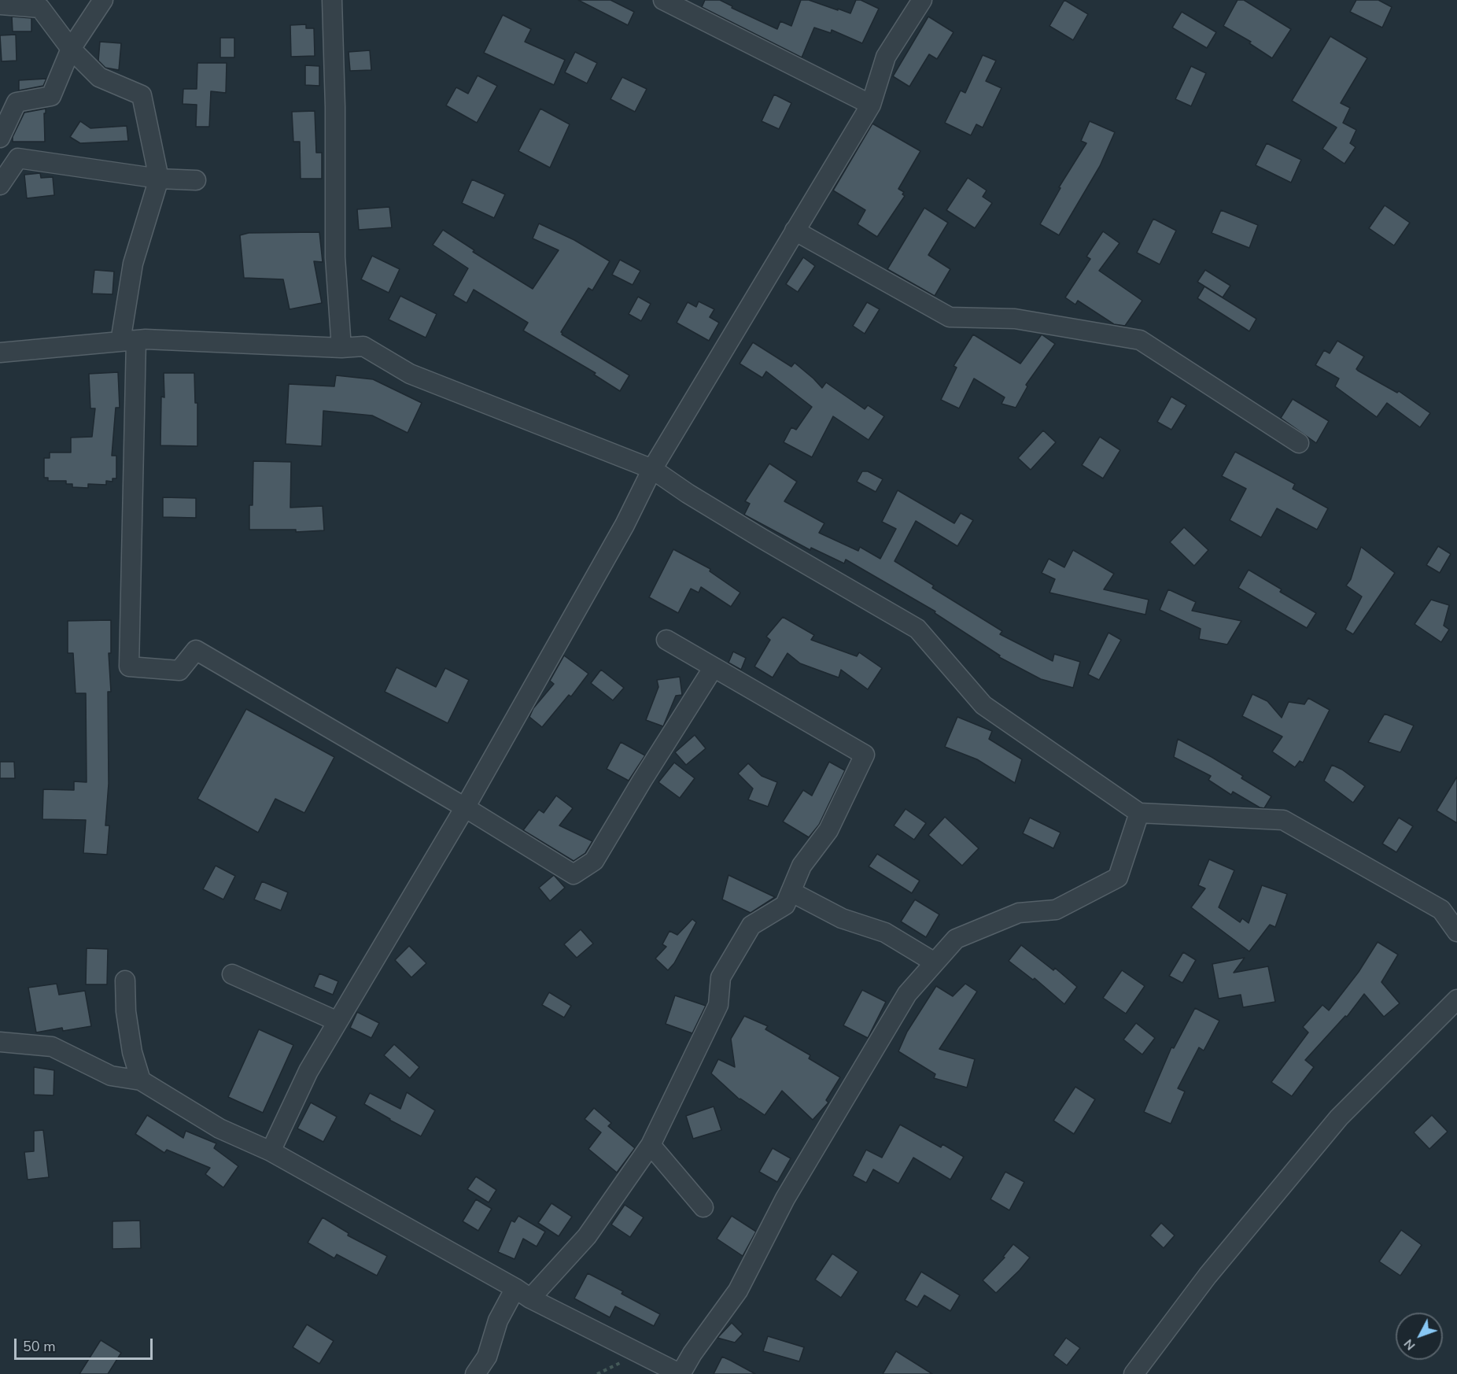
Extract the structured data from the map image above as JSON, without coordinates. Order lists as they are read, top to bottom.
{
  "scale_bar": "50 m",
  "north": "bottom left"
}
